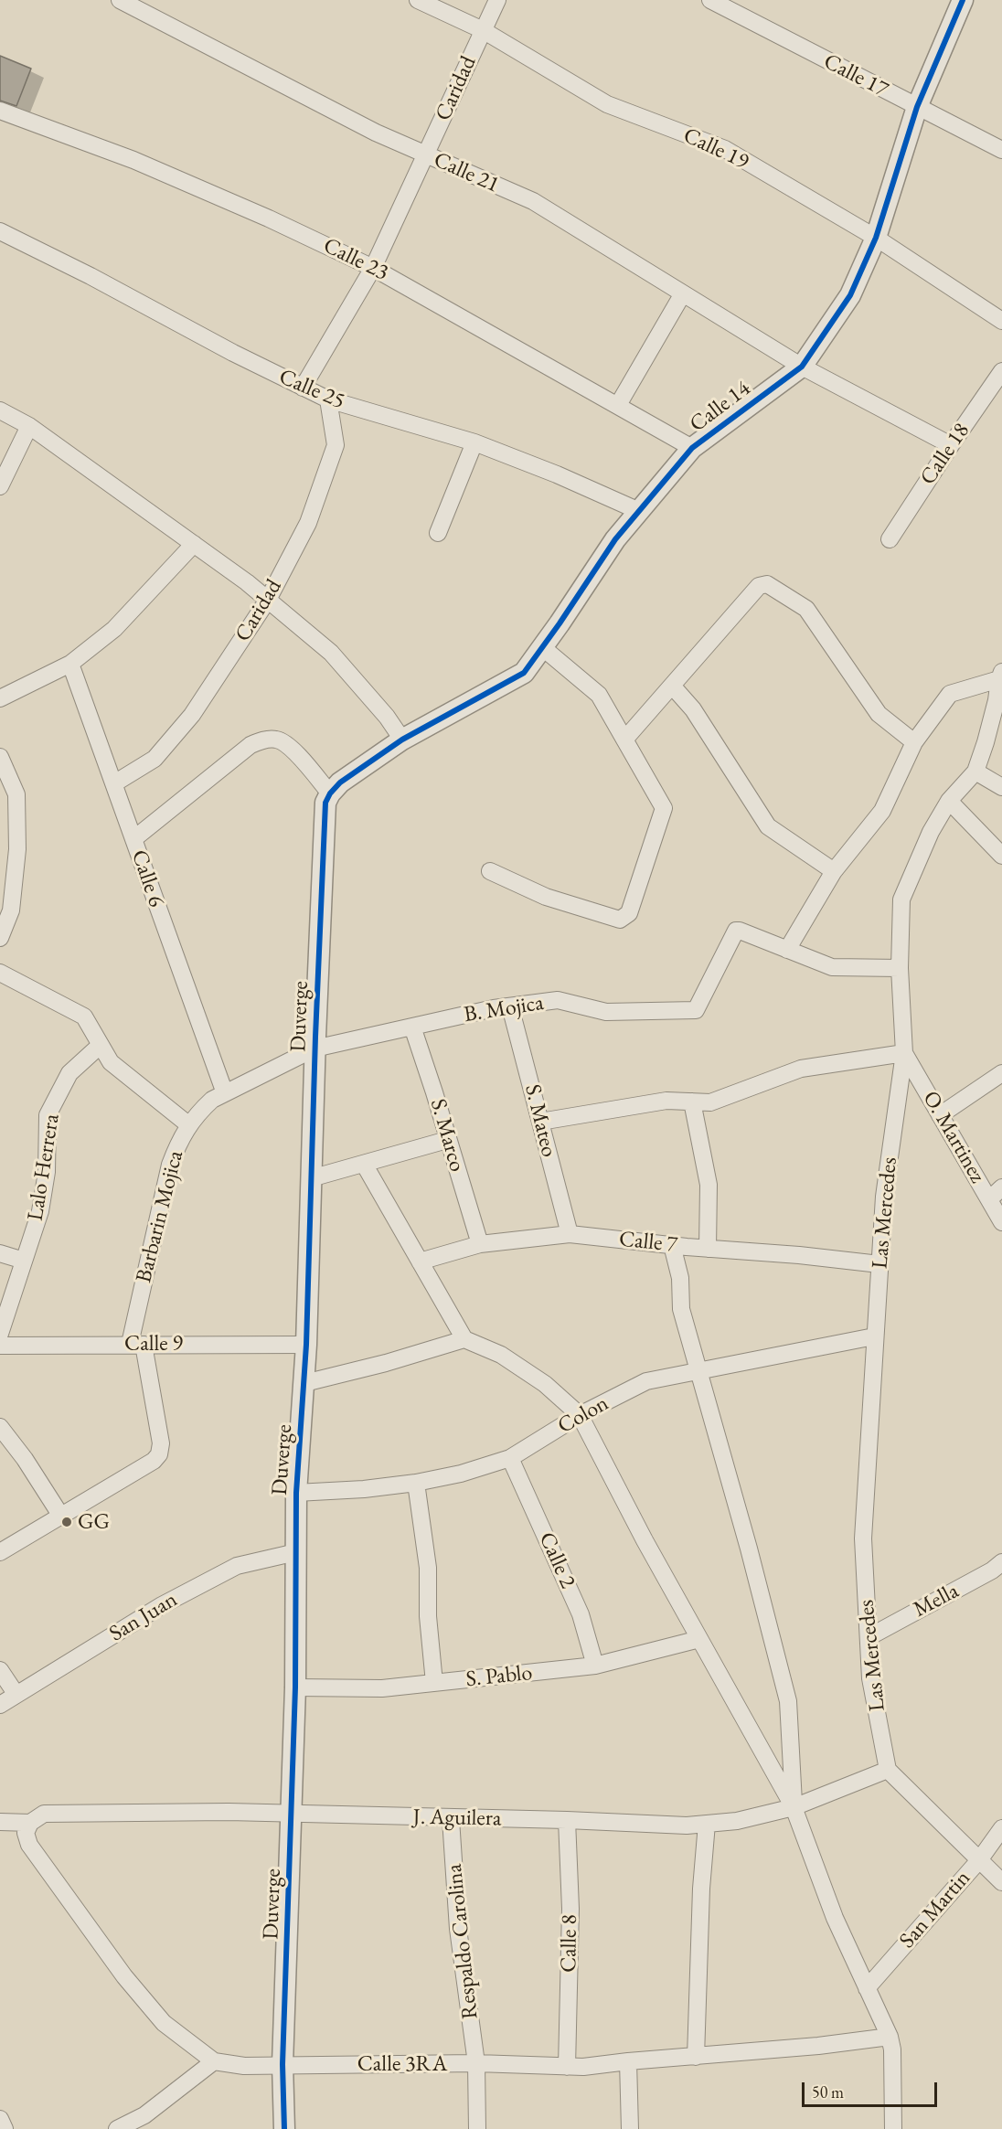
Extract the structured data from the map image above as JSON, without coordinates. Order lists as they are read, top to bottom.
{
  "streets": {
    "street": [
      "Calle 17",
      "Caridad",
      "Calle 19",
      "Calle 21",
      "Calle 23",
      "Calle 25",
      "Calle 14",
      "Calle 18",
      "Calle 6",
      "B. Mojica",
      "Duverge",
      "S. Mateo",
      "S. Marco",
      "O. Martinez",
      "Lalo Herrera",
      "Las Mercedes",
      "Barbarin Mojica",
      "Calle 7",
      "Calle 9",
      "Colon",
      "Calle 2",
      "Mella",
      "San Juan",
      "S. Pablo",
      "J. Aguilera",
      "San Martin",
      "Respaldo Carolina",
      "Calle 8",
      "Calle 3RA"
    ]
  },
  "crossings": [
    ["Calle 17", "Calle 14"],
    ["Caridad", "Calle 19"],
    ["Caridad", "Calle 21"],
    ["Caridad", "Calle 23"],
    ["Caridad", "Calle 25"],
    ["Caridad", "Calle 6"],
    ["Calle 19", "Calle 14"],
    ["Calle 21", "Calle 14"],
    ["Calle 21", "Calle 18"],
    ["Calle 23", "Calle 14"],
    ["Calle 25", "Calle 14"],
    ["Calle 14", "Duverge"],
    ["Calle 6", "Barbarin Mojica"],
    ["B. Mojica", "Duverge"],
    ["B. Mojica", "S. Mateo"],
    ["B. Mojica", "S. Marco"],
    ["B. Mojica", "Barbarin Mojica"],
    ["Duverge", "Barbarin Mojica"],
    ["Duverge", "Calle 9"],
    ["Duverge", "Colon"],
    ["Duverge", "San Juan"],
    ["Duverge", "S. Pablo"],
    ["Duverge", "J. Aguilera"],
    ["Duverge", "Calle 3RA"],
    ["S. Mateo", "Calle 7"],
    ["S. Marco", "Calle 7"],
    ["O. Martinez", "Las Mercedes"],
    ["Las Mercedes", "Calle 7"],
    ["Las Mercedes", "Colon"],
    ["Las Mercedes", "Mella"],
    ["Las Mercedes", "J. Aguilera"],
    ["Barbarin Mojica", "Calle 9"],
    ["Colon", "Calle 2"],
    ["Calle 2", "S. Pablo"],
    ["J. Aguilera", "Respaldo Carolina"],
    ["J. Aguilera", "Calle 8"],
    ["J. Aguilera", "Calle 3RA"],
    ["Respaldo Carolina", "Calle 3RA"],
    ["Calle 8", "Calle 3RA"]
  ],
  "places": ["GG"],
  "scale_bar": "50 m"
}
